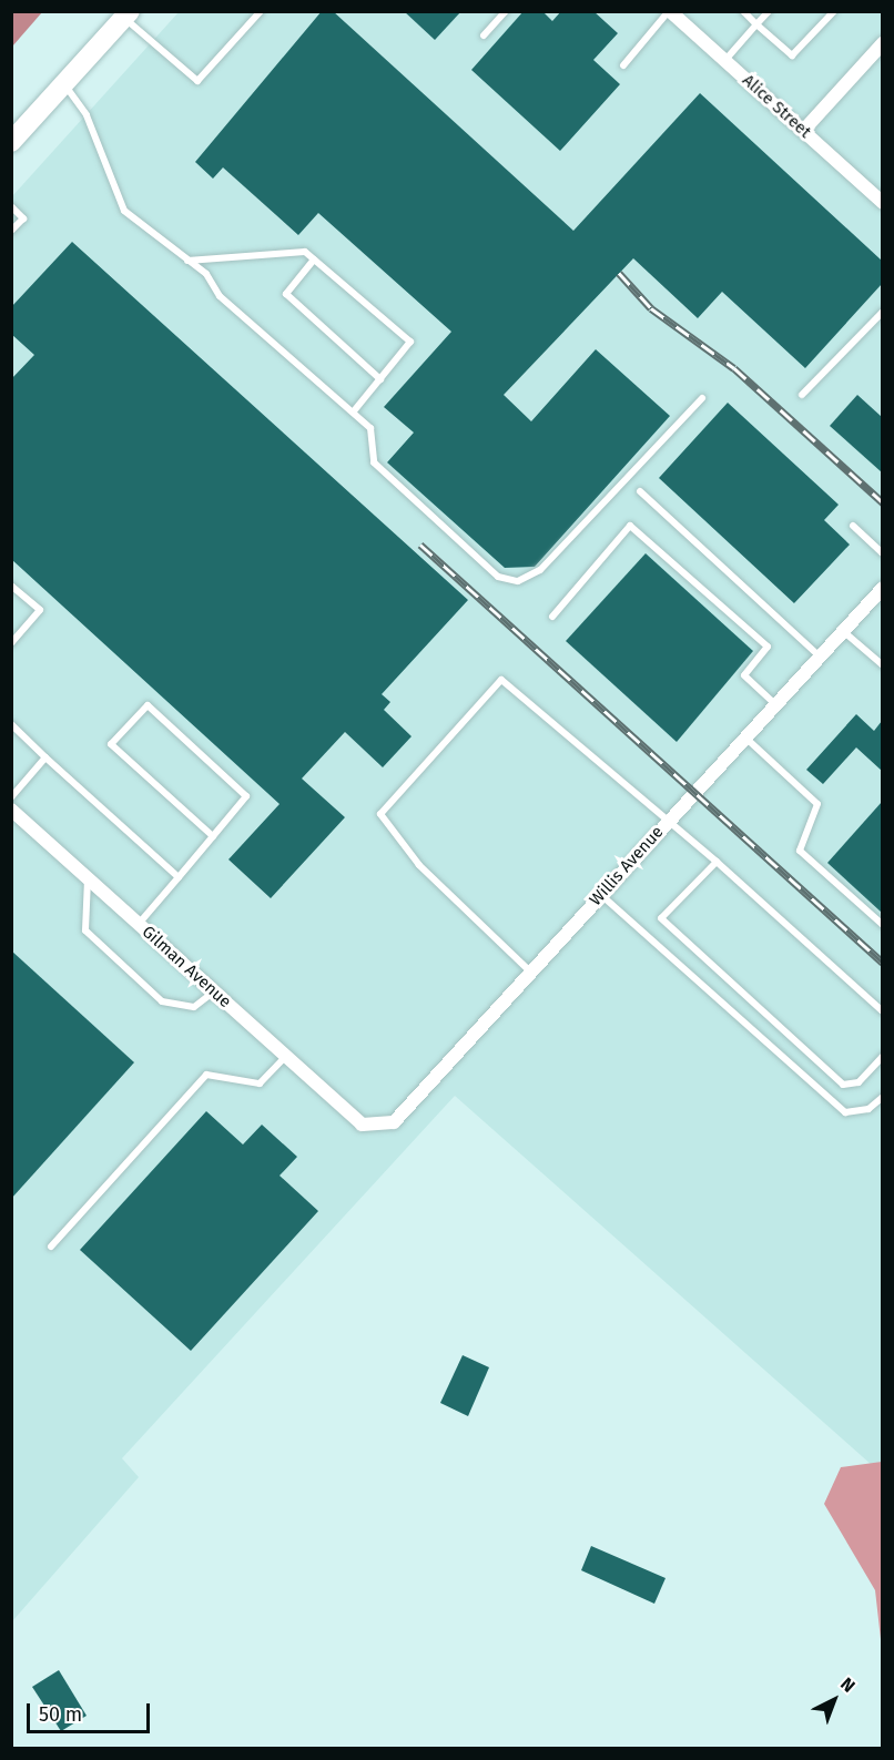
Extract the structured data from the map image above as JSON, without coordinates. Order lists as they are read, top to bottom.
{
  "streets": {
    "street": ["Alice Street", "Willis Avenue", "Gilman Avenue"]
  },
  "crossings": [
    ["Willis Avenue", "Gilman Avenue"]
  ],
  "scale_bar": "50 m",
  "north": "top right"
}
